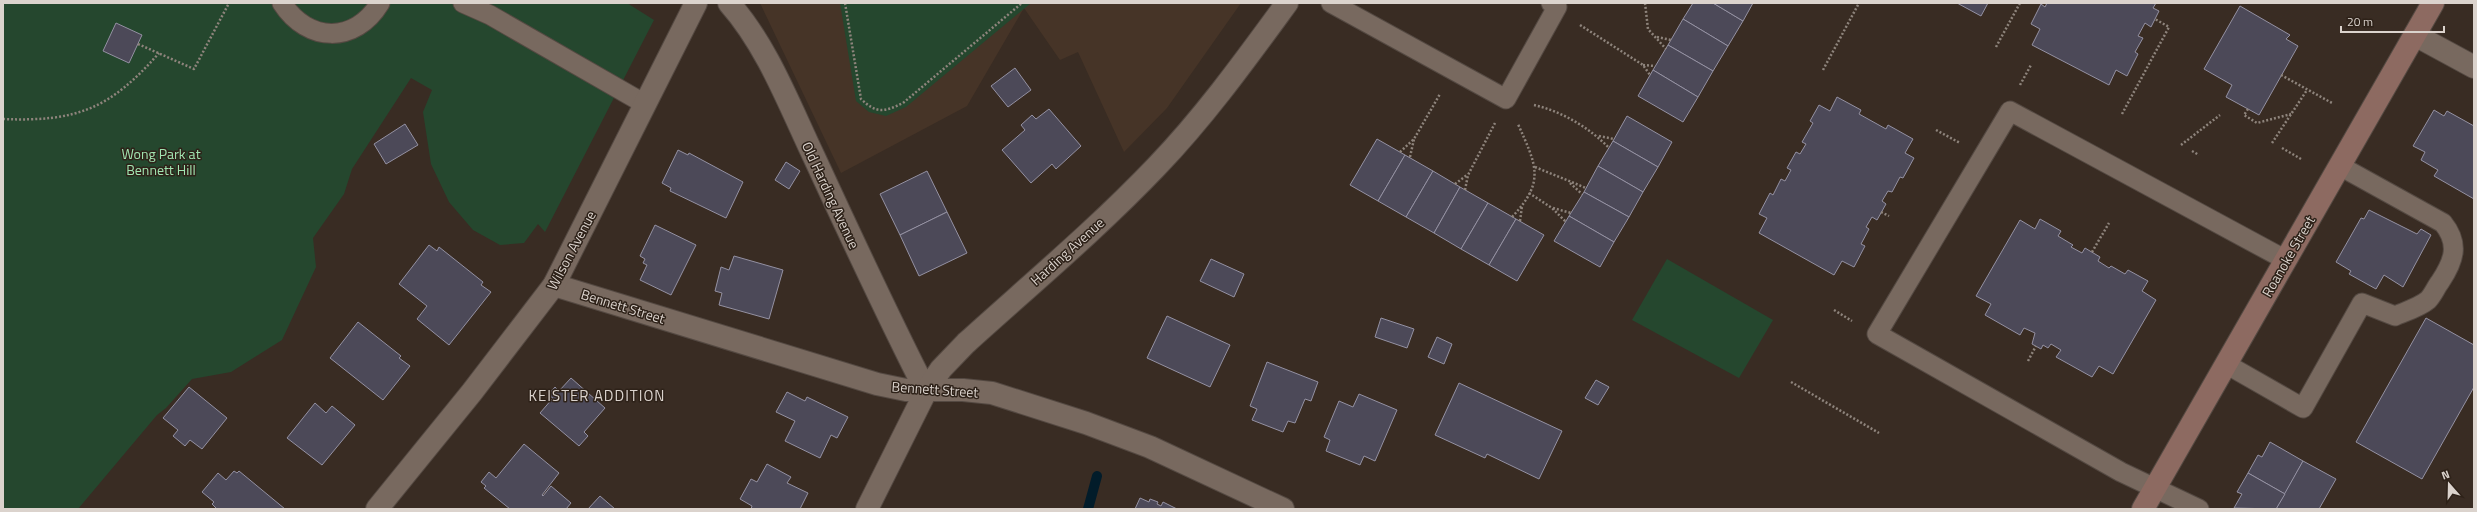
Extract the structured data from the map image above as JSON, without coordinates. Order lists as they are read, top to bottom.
{
  "streets": {
    "main road": ["Roanoke Street"],
    "street": [
      "Old Harding Avenue",
      "Wilson Avenue",
      "Harding Avenue",
      "Bennett Street"
    ]
  },
  "crossings": [
    ["Old Harding Avenue", "Harding Avenue"],
    ["Old Harding Avenue", "Bennett Street"],
    ["Wilson Avenue", "Bennett Street"],
    ["Harding Avenue", "Bennett Street"]
  ],
  "districts": ["KEISTER ADDITION"],
  "parks": ["Wong Park at Bennett Hill"],
  "scale_bar": "20 m",
  "north": "top"
}
